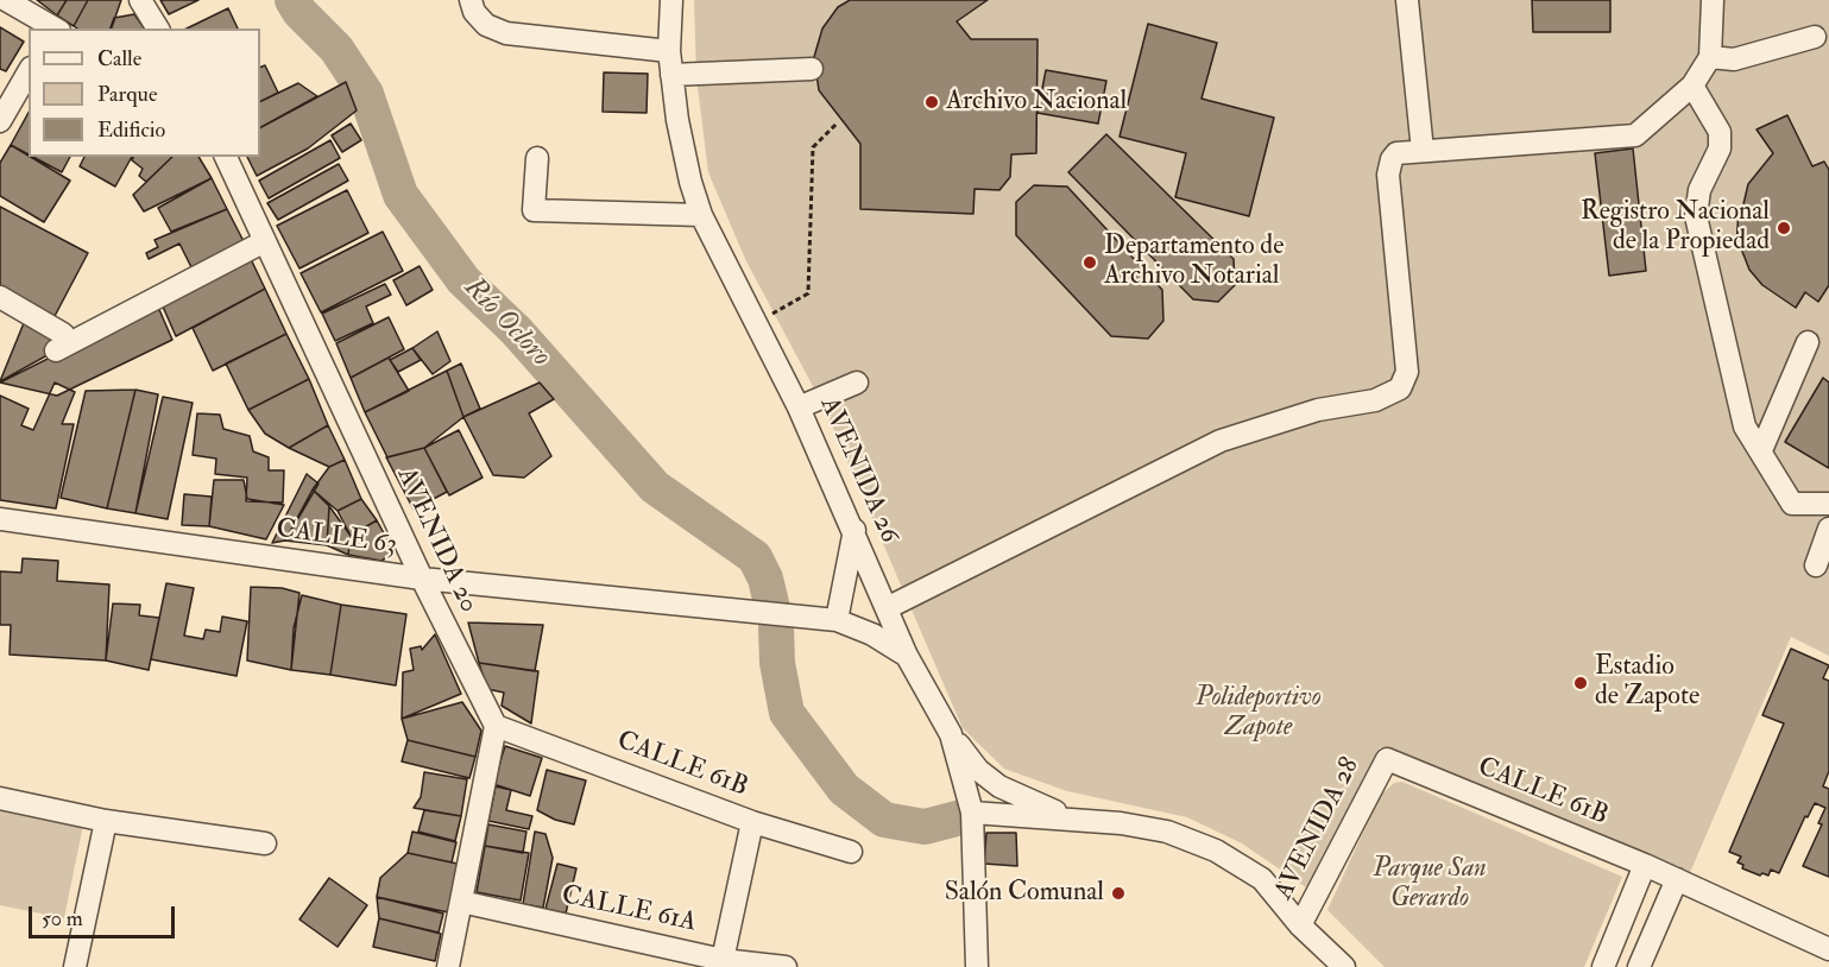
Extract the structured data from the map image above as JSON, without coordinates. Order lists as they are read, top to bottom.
{
  "streets": {
    "street": [
      "AVENIDA 26",
      "CALLE 63",
      "AVENIDA 20",
      "CALLE 61B",
      "AVENIDA 28",
      "CALLE 61A"
    ]
  },
  "crossings": [
    ["AVENIDA 26", "CALLE 63"],
    ["CALLE 63", "AVENIDA 20"],
    ["AVENIDA 20", "CALLE 61B"],
    ["CALLE 61B", "AVENIDA 28"]
  ],
  "water": ["Río Ocloro"],
  "parks": ["Polideportivo Zapote", "Parque San Gerardo"],
  "places": [
    "Archivo Nacional",
    "Registro Nacional de la Propiedad",
    "Departamento de Archivo Notarial",
    "Estadio de Zapote",
    "Salón Comunal"
  ],
  "legend": ["Calle", "Parque", "Edificio"],
  "scale_bar": "50 m"
}
